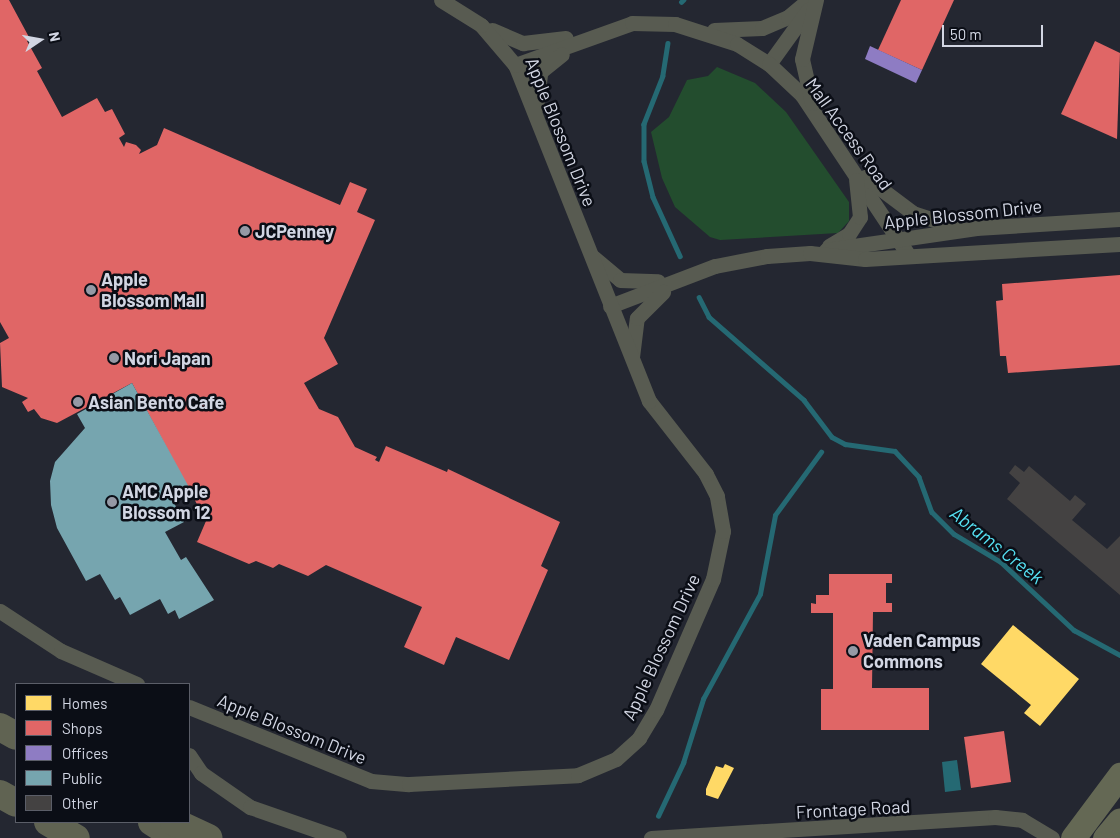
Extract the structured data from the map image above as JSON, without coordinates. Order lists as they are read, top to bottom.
{
  "streets": {
    "street": ["Apple Blossom Drive", "Mall Access Road", "Frontage Road"]
  },
  "crossings": [
    ["Apple Blossom Drive", "Mall Access Road"]
  ],
  "water": ["Abrams Creek"],
  "places": [
    "JCPenney",
    "Apple Blossom Mall",
    "Nori Japan",
    "Asian Bento Cafe",
    "AMC Apple Blossom 12",
    "Vaden Campus Commons"
  ],
  "legend": [
    "Homes",
    "Shops",
    "Offices",
    "Public",
    "Other"
  ],
  "scale_bar": "50 m",
  "north": "right"
}
